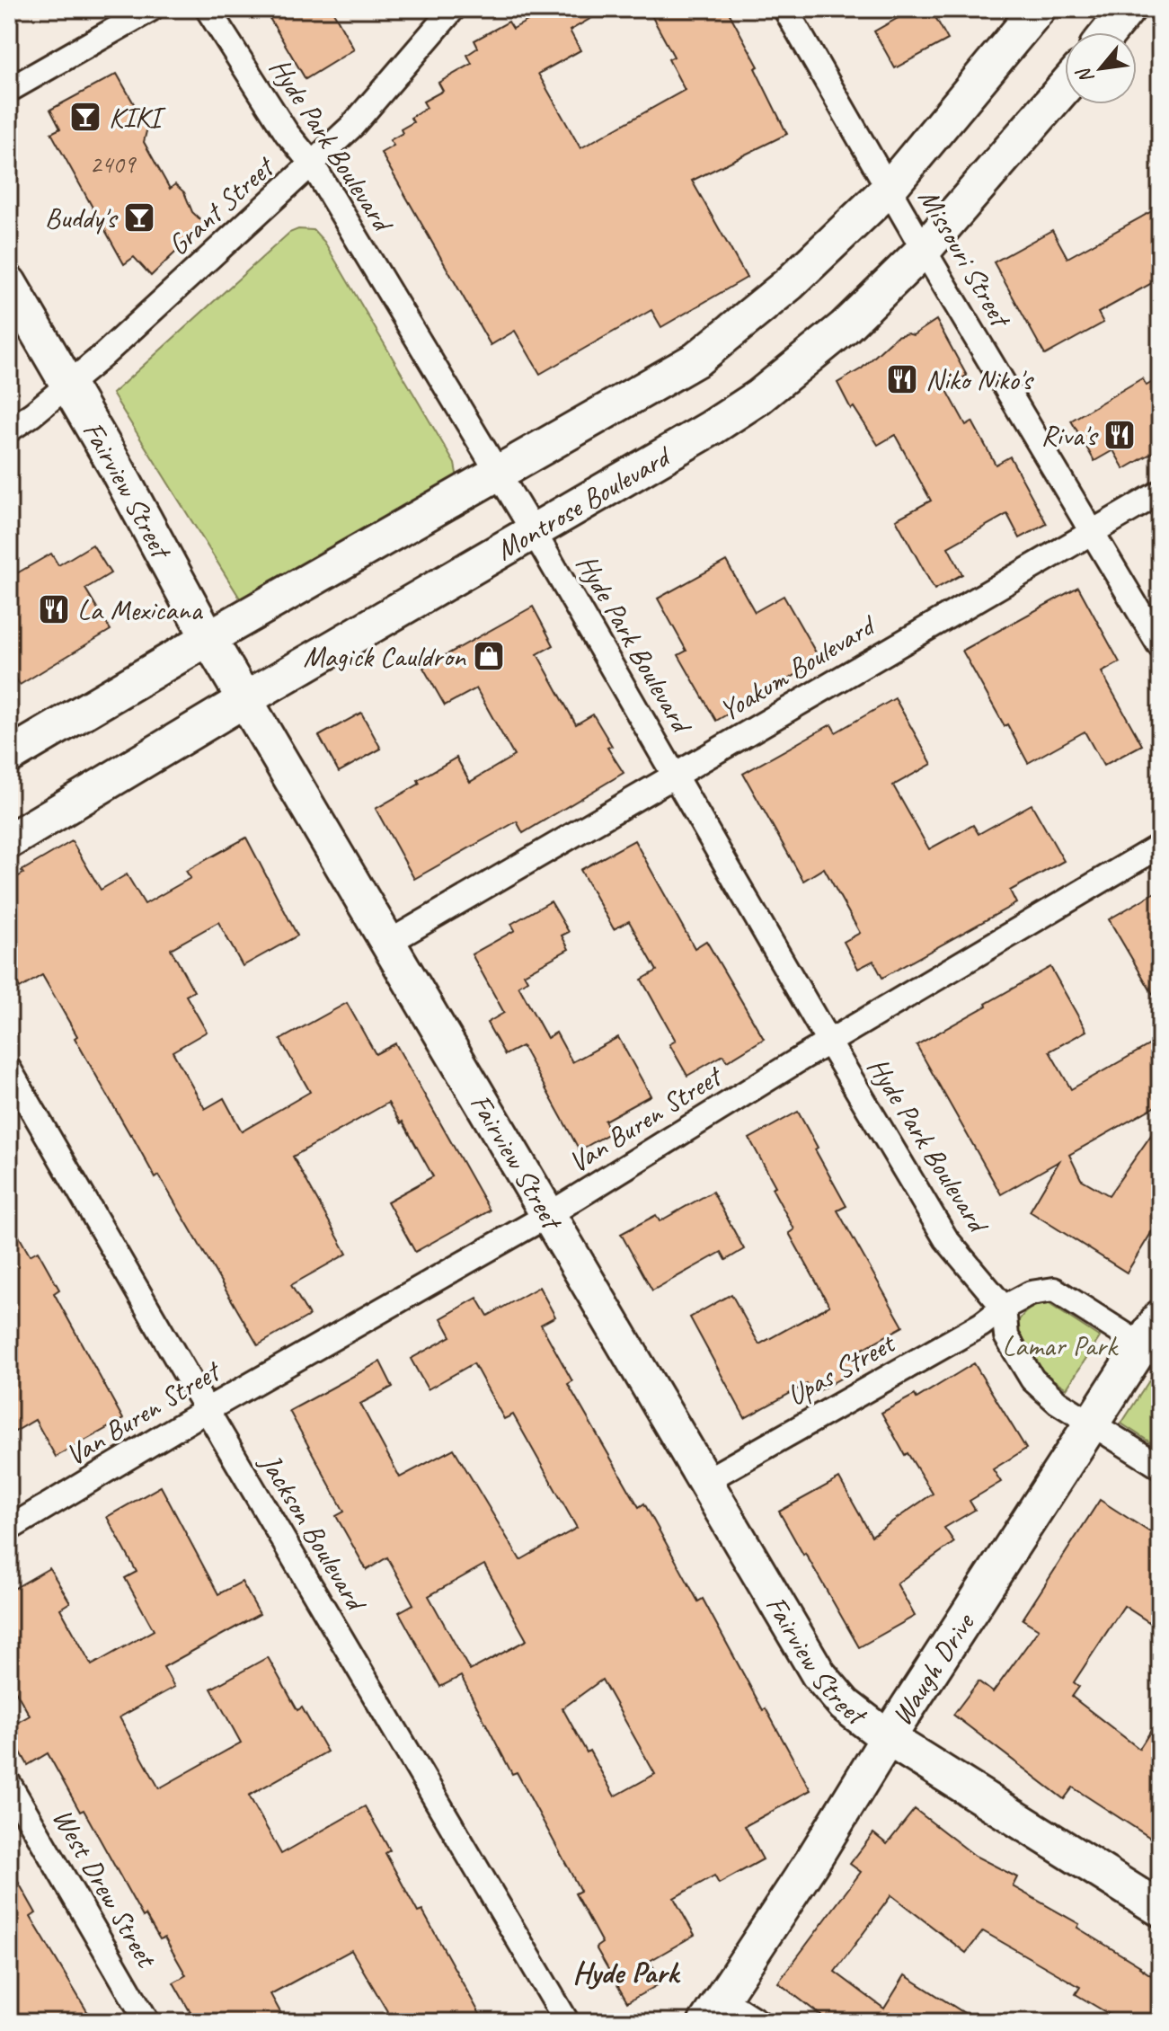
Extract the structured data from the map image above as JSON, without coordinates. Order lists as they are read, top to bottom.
{
  "streets": {
    "main road": ["Fairview Street", "Montrose Boulevard", "Waugh Drive"],
    "street": [
      "Hyde Park Boulevard",
      "Grant Street",
      "Missouri Street",
      "Yoakum Boulevard",
      "Van Buren Street",
      "Upas Street",
      "Jackson Boulevard",
      "West Drew Street"
    ]
  },
  "crossings": [
    ["Hyde Park Boulevard", "Grant Street"],
    ["Hyde Park Boulevard", "Montrose Boulevard"],
    ["Hyde Park Boulevard", "Yoakum Boulevard"],
    ["Hyde Park Boulevard", "Van Buren Street"],
    ["Hyde Park Boulevard", "Upas Street"],
    ["Hyde Park Boulevard", "Waugh Drive"],
    ["Grant Street", "Fairview Street"],
    ["Missouri Street", "Montrose Boulevard"],
    ["Missouri Street", "Yoakum Boulevard"],
    ["Fairview Street", "Montrose Boulevard"],
    ["Fairview Street", "Yoakum Boulevard"],
    ["Fairview Street", "Van Buren Street"],
    ["Fairview Street", "Upas Street"],
    ["Fairview Street", "Waugh Drive"],
    ["Van Buren Street", "Jackson Boulevard"]
  ],
  "districts": ["Hyde Park"],
  "parks": ["Lamar Park"],
  "places": {
    "bar": ["KIKI", "Buddy's"],
    "restaurant": ["Niko Niko's", "Riva's", "La Mexicana"],
    "shop": ["Magick Cauldron"]
  },
  "house_numbers": ["2409"],
  "north": "bottom left"
}
